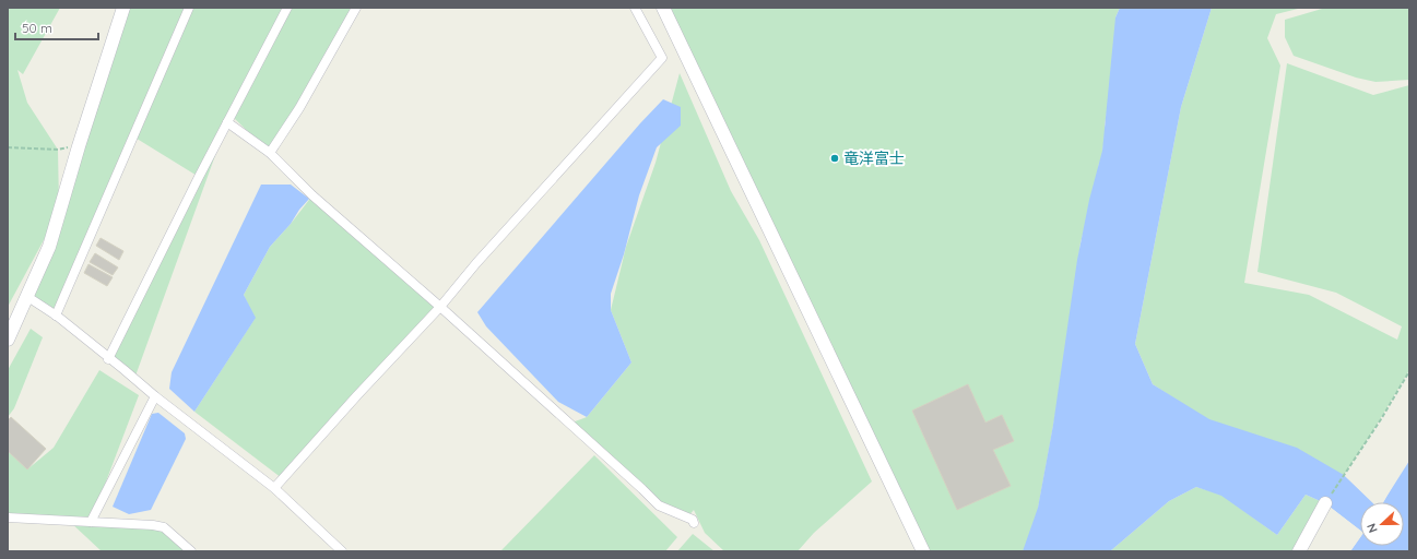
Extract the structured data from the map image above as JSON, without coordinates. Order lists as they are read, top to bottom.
{
  "places": ["竜洋富士"],
  "scale_bar": "50 m",
  "north": "left"
}
